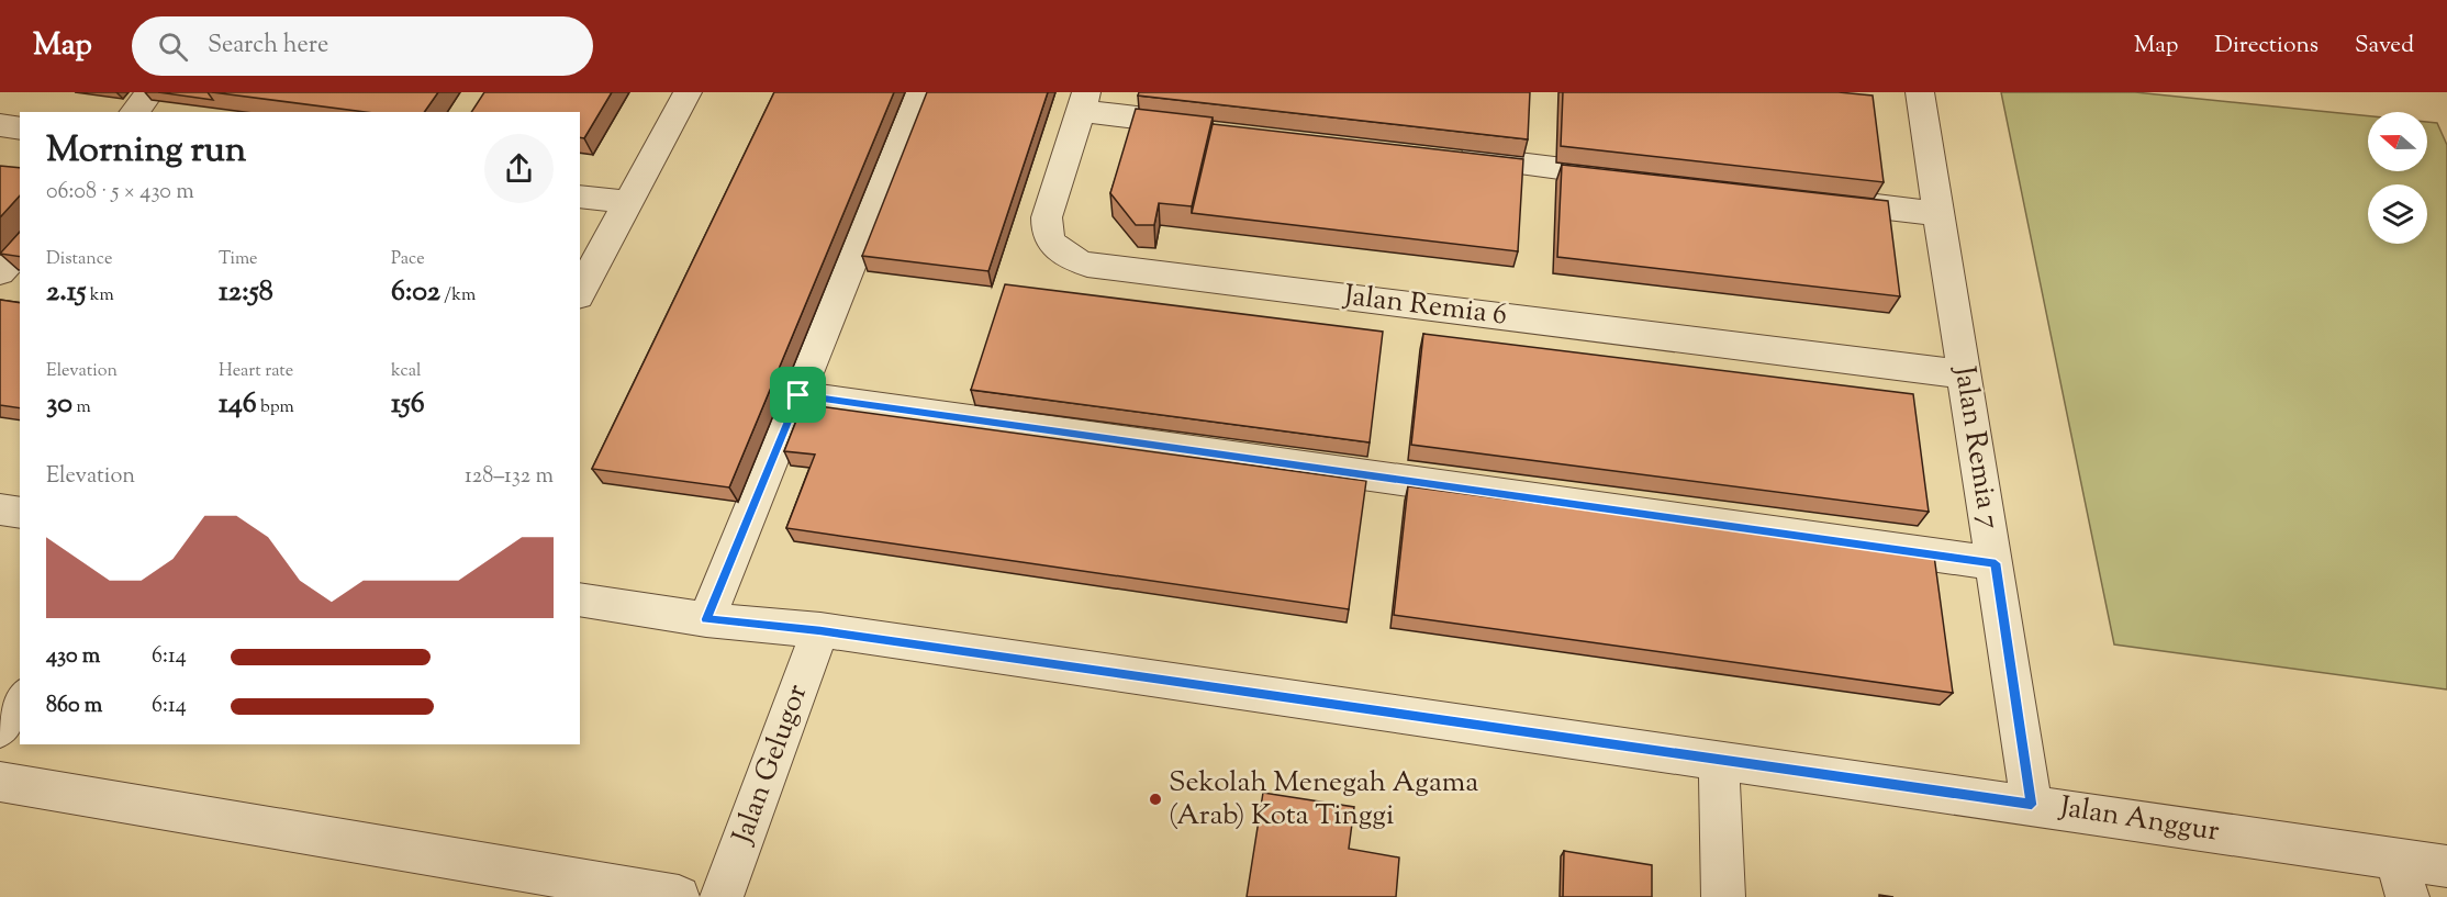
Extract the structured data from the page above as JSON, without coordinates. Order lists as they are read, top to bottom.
{
  "streets": {
    "street": [
      "Jalan Remia 6",
      "Jalan Remia 7",
      "Jalan Gelugor",
      "Jalan Anggur"
    ]
  },
  "crossings": [
    ["Jalan Remia 6", "Jalan Remia 7"],
    ["Jalan Remia 7", "Jalan Anggur"],
    ["Jalan Gelugor", "Jalan Anggur"]
  ],
  "places": ["Sekolah Menegah Agama (Arab) Kota Tinggi"],
  "north": "left",
  "page": {
    "header": "Map",
    "search": "Search here",
    "nav": ["Map", "Directions", "Saved"],
    "heading": ["Morning run", "06:08 · 5 × 430 m"],
    "stats": [
      ["Distance", "2.15 km"],
      ["Time", "12:58"],
      ["Pace", "6:02 /km"],
      ["Elevation", "30 m"],
      ["Heart rate", "146 bpm"],
      ["kcal", "156"]
    ],
    "chart": ["Elevation", "128–132 m"],
    "list": [
      {
        "name": "430 m",
        "note": "6:14"
      },
      {
        "name": "860 m",
        "note": "6:14"
      }
    ]
  }
}
